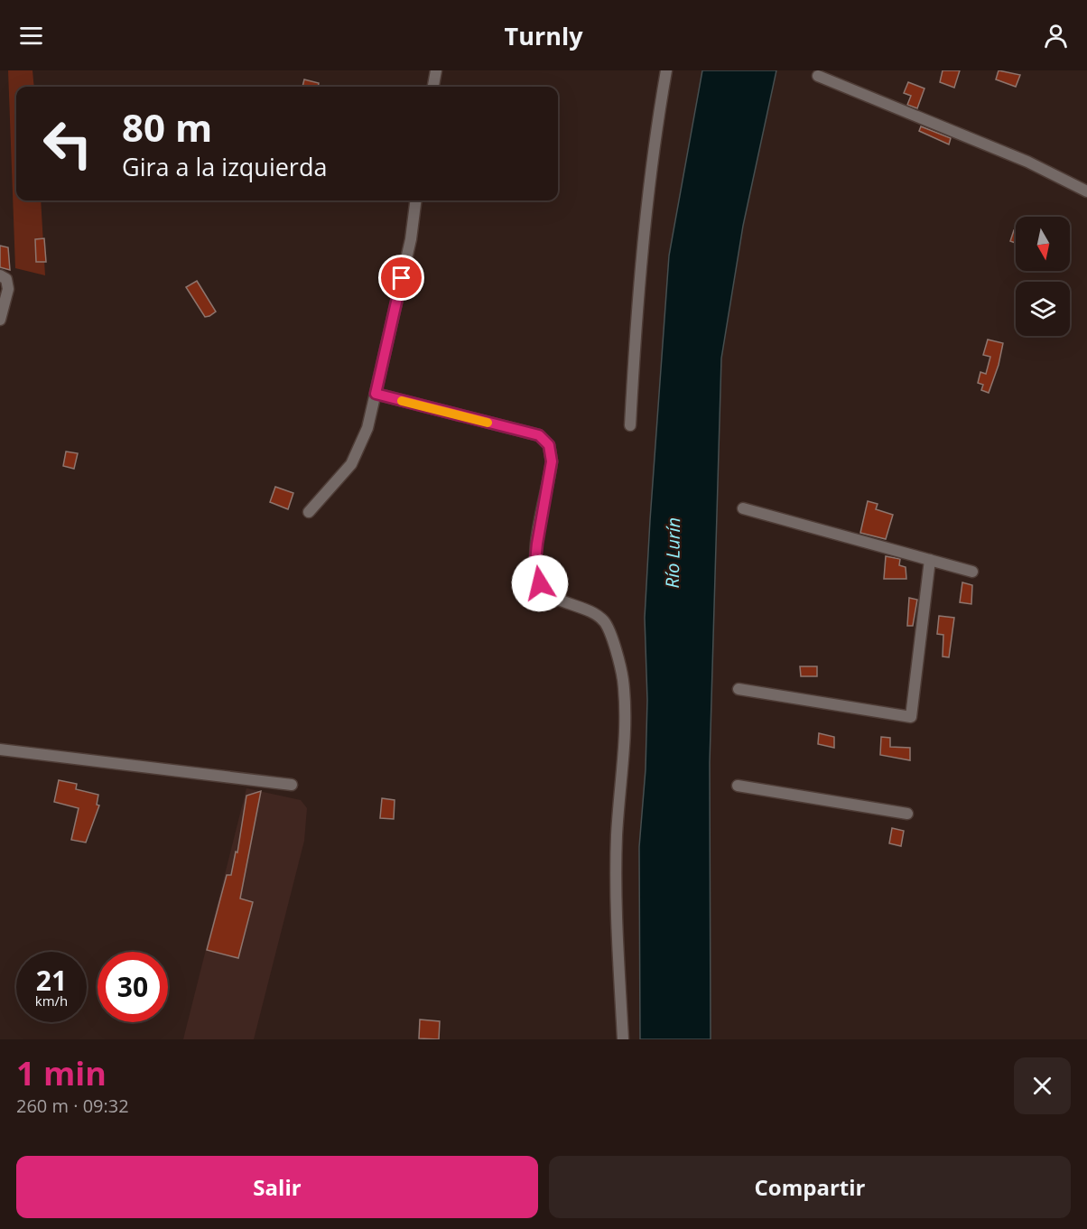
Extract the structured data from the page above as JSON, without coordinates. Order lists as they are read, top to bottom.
{
  "water": ["Río Lurín"],
  "north": "bottom",
  "page": {
    "header": "Turnly",
    "turn": ["80 m", "Gira a la izquierda"],
    "speed": "21 km/h",
    "limit": "30",
    "heading": ["1 min", "260 m · 09:32"],
    "buttons": ["Salir", "Compartir"]
  }
}
